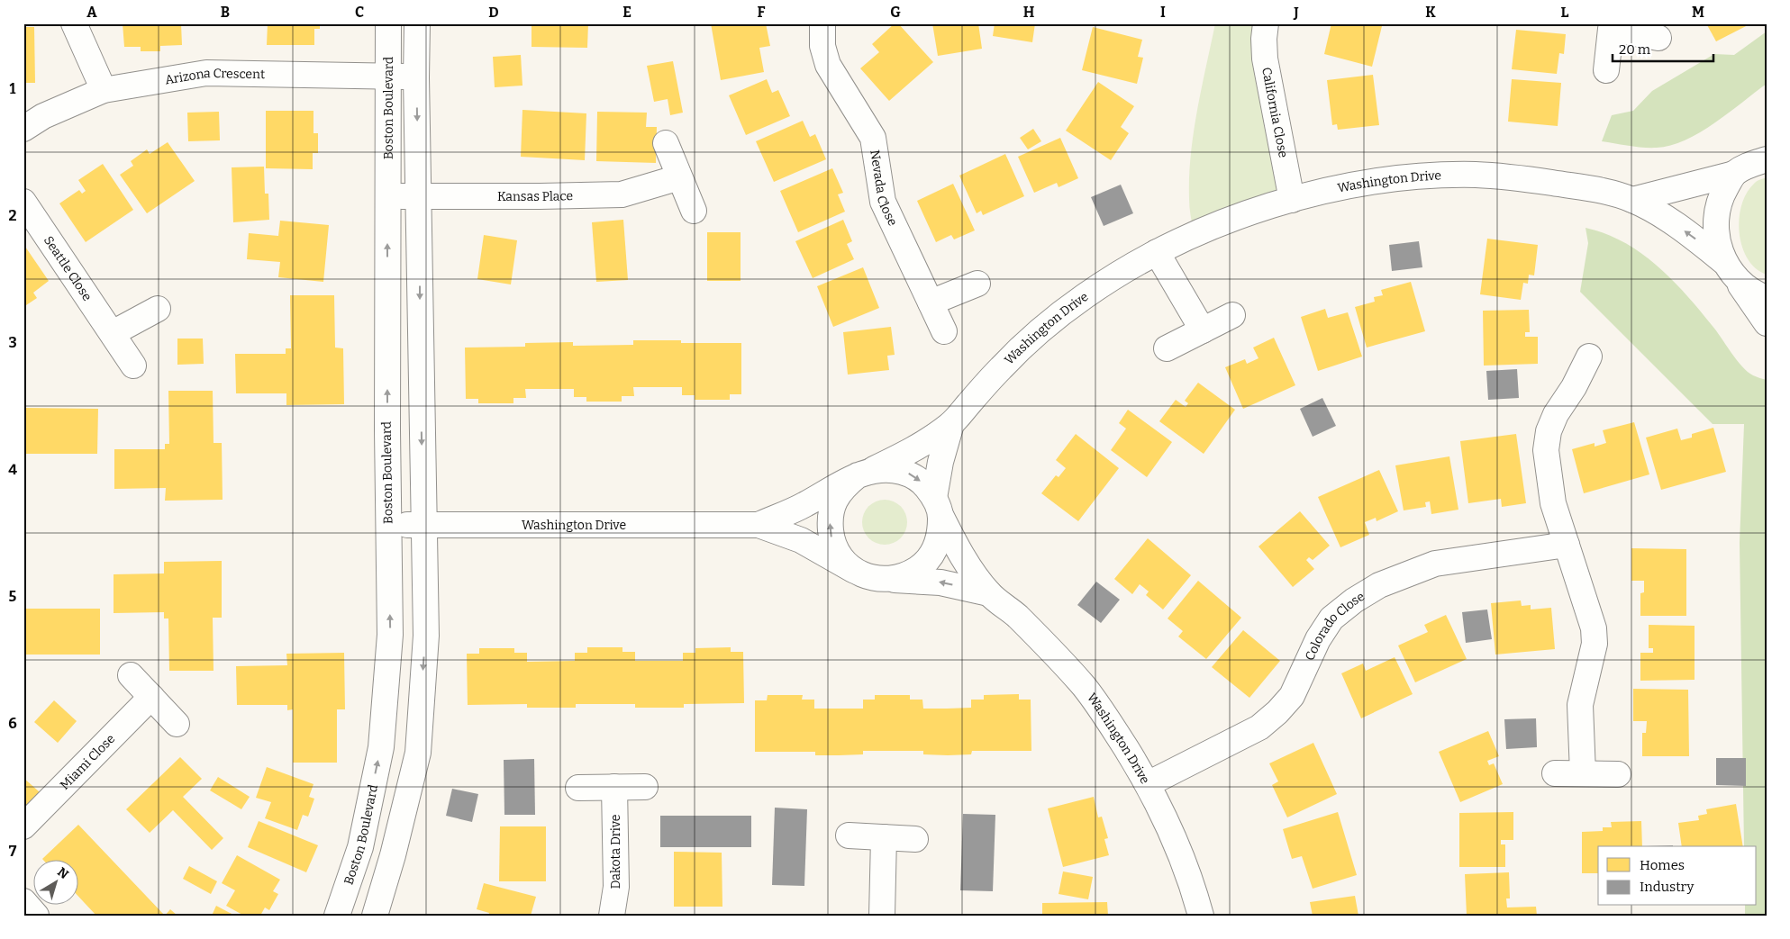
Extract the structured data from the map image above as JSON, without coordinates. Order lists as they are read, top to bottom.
{
  "streets": {
    "street": [
      "Arizona Crescent",
      "Boston Boulevard",
      "California Close",
      "Washington Drive",
      "Nevada Close",
      "Kansas Place",
      "Seattle Close",
      "Colorado Close",
      "Miami Close",
      "Dakota Drive"
    ]
  },
  "crossings": [
    ["Arizona Crescent", "Boston Boulevard"],
    ["Boston Boulevard", "Washington Drive"],
    ["Boston Boulevard", "Kansas Place"],
    ["California Close", "Washington Drive"],
    ["Washington Drive", "Colorado Close"]
  ],
  "legend": ["Homes", "Industry"],
  "scale_bar": "20 m",
  "north": "top right",
  "grid": {
    "columns": [
      "A",
      "B",
      "C",
      "D",
      "E",
      "F",
      "G",
      "H",
      "I",
      "J",
      "K",
      "L",
      "M"
    ],
    "rows": [
      "1",
      "2",
      "3",
      "4",
      "5",
      "6",
      "7"
    ]
  }
}
